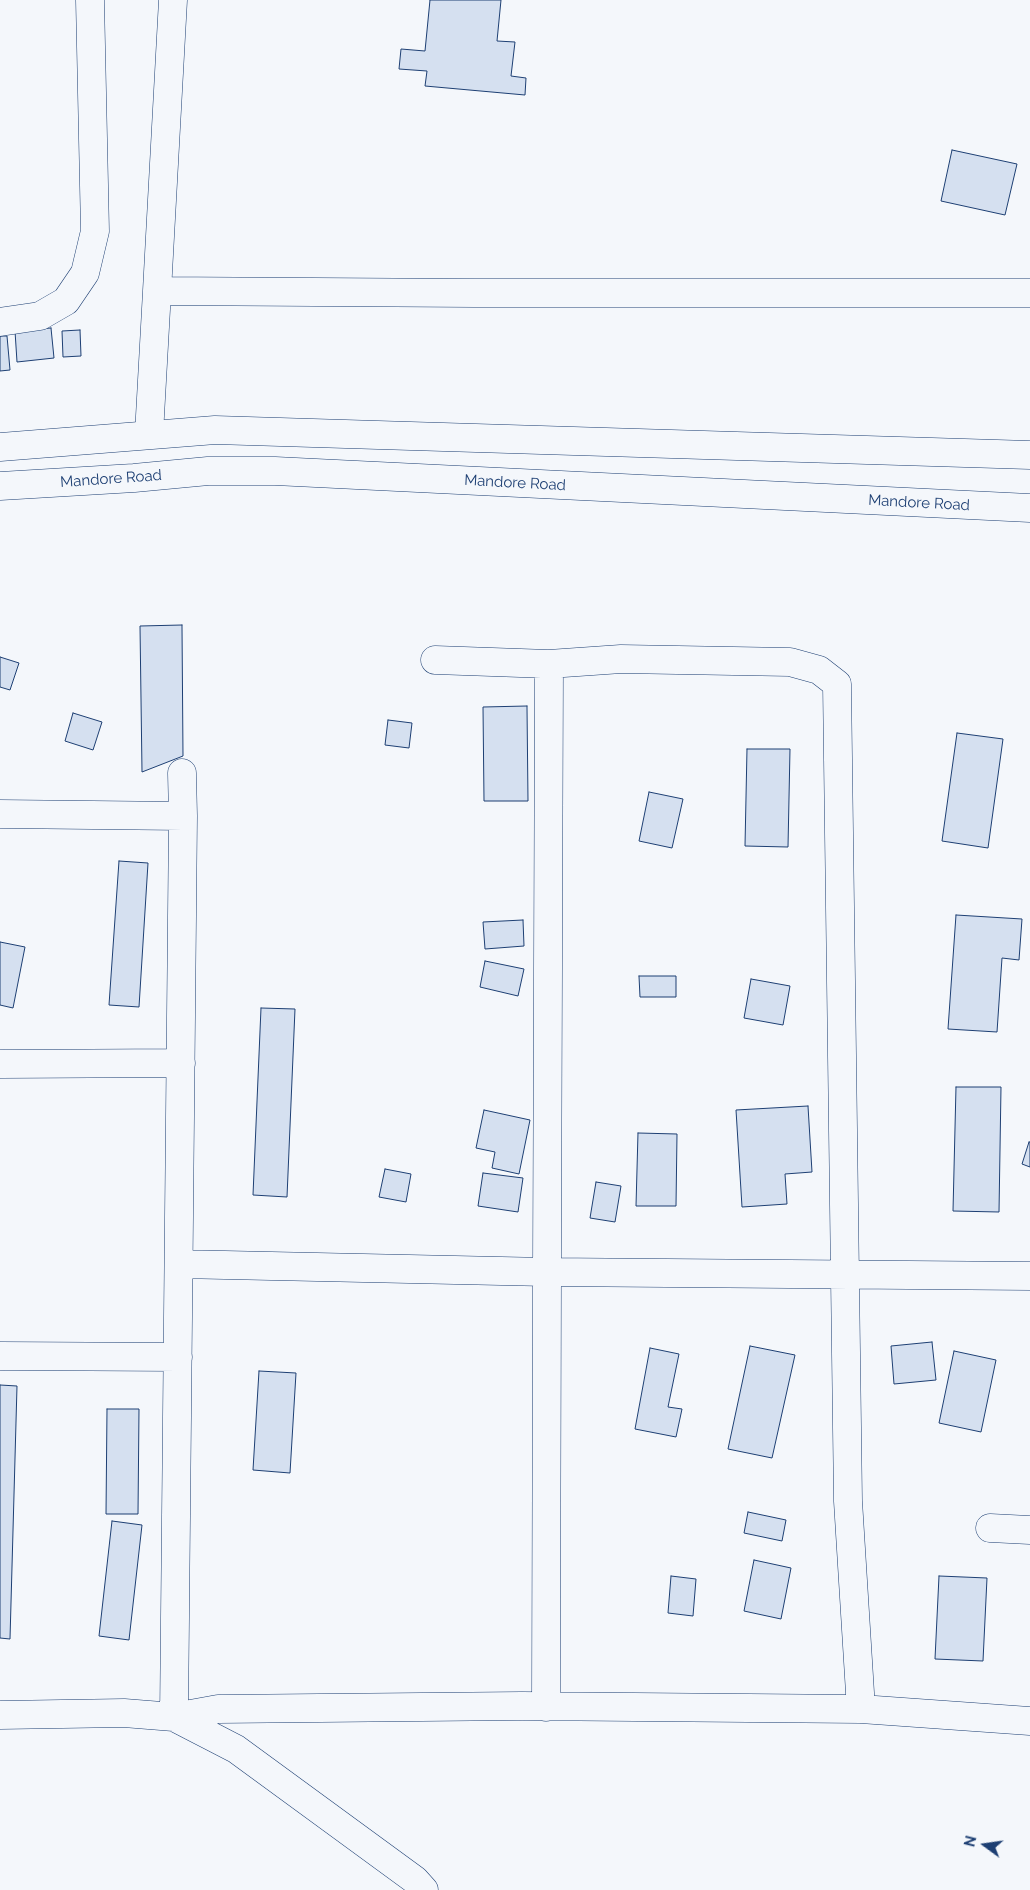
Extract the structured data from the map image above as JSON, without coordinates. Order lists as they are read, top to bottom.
{
  "streets": {
    "main road": ["Mandore Road"]
  },
  "north": "left"
}
